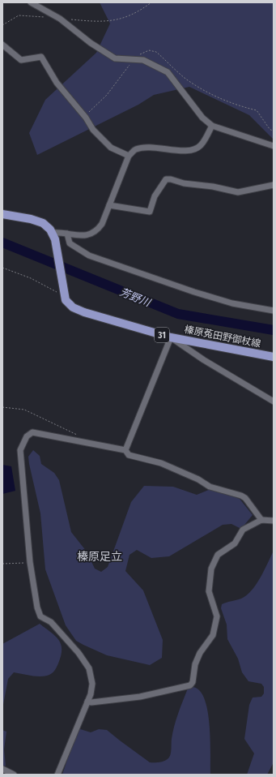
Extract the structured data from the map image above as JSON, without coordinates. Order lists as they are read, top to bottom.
{
  "streets": {
    "main road": ["31", "榛原菟田野御杖線"]
  },
  "districts": ["榛原足立"],
  "water": ["芳野川"]
}
